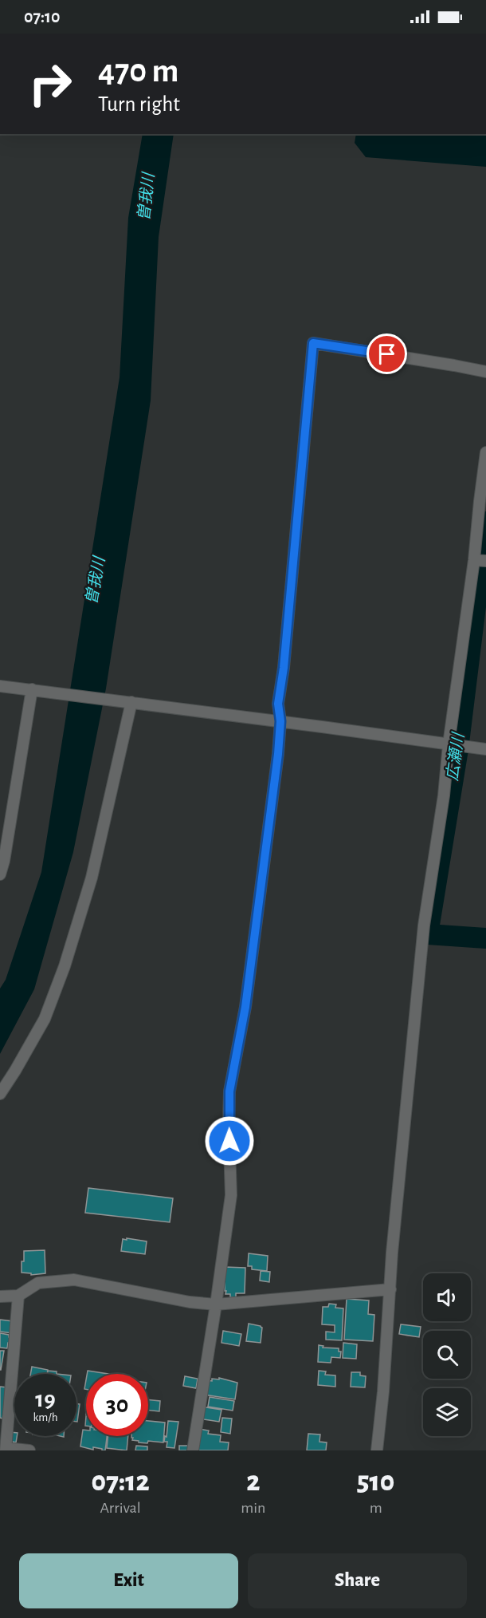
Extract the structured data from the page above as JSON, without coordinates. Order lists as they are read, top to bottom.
{
  "water": ["曽我川", "広瀬川"],
  "page": {
    "status": "07:10",
    "turn": ["470 m", "Turn right"],
    "speed": "19 km/h",
    "limit": "30",
    "eta": [
      "07:12",
      "Arrival",
      "2",
      "min",
      "510",
      "m"
    ],
    "buttons": ["Exit", "Share"]
  }
}
